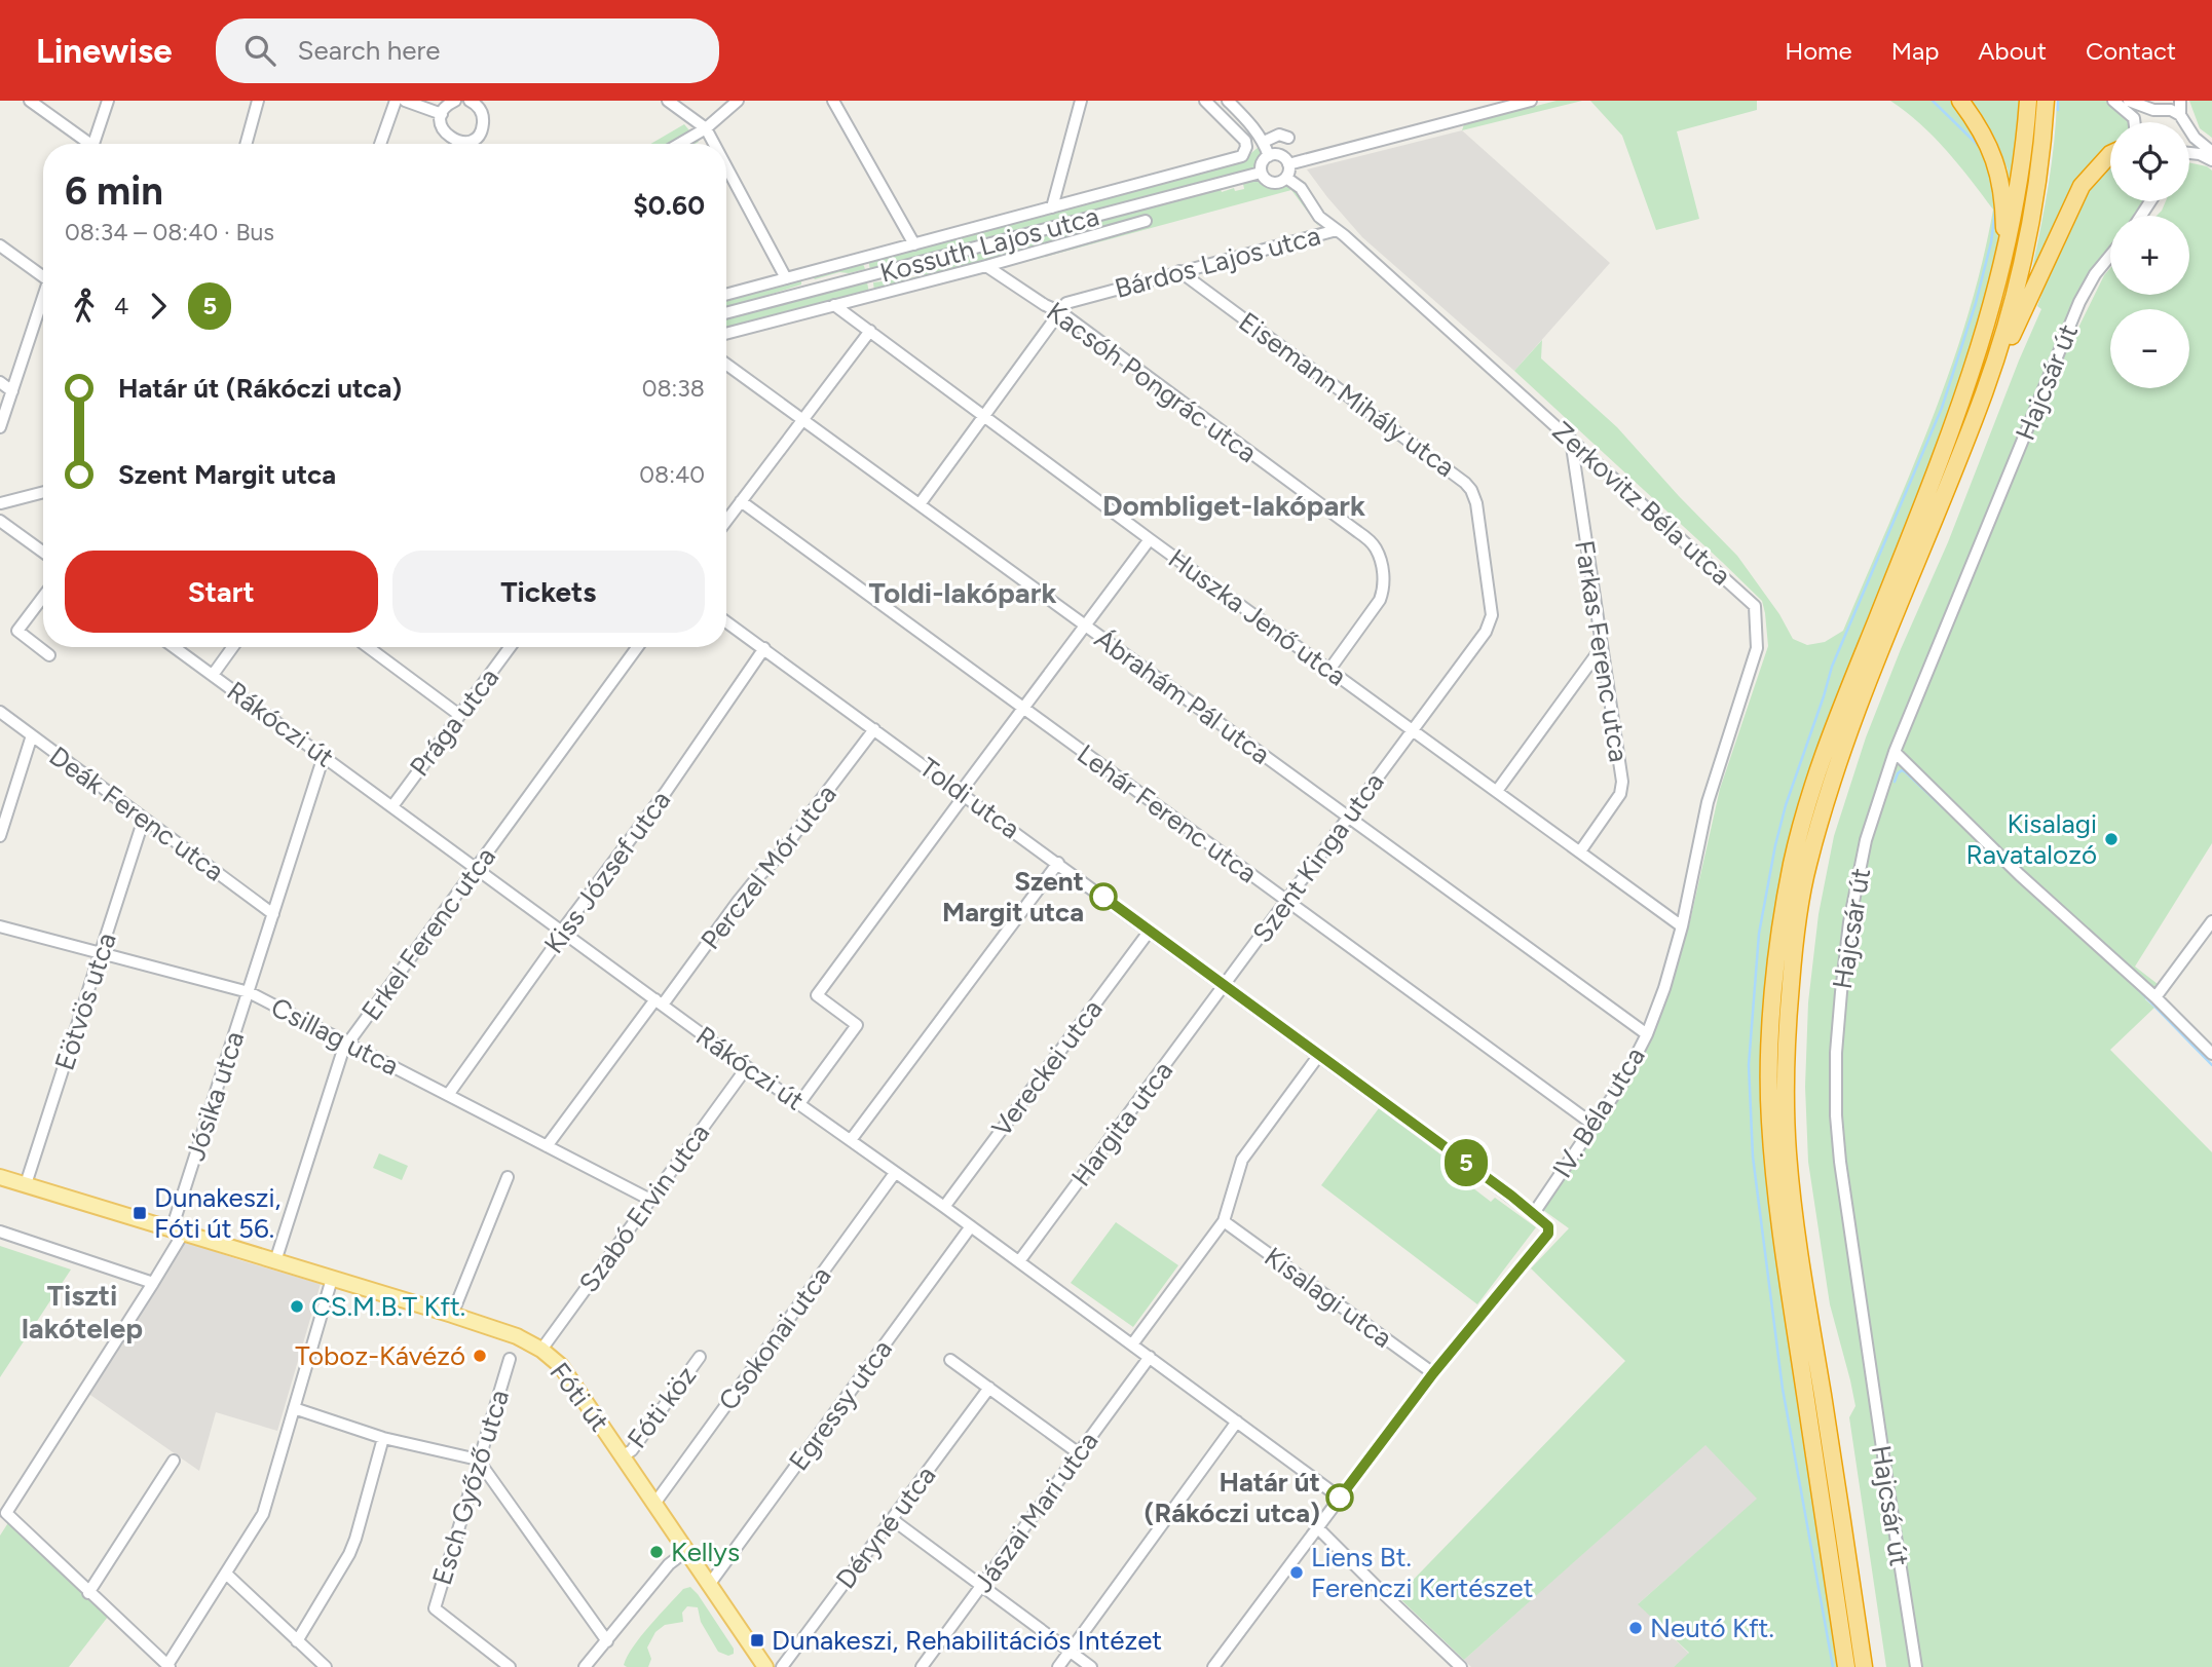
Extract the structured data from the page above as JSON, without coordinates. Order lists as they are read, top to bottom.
{
  "streets": {
    "main road": ["Fóti út"],
    "street": [
      "Kossuth Lajos utca",
      "Bárdos Lajos utca",
      "Kacsóh Pongrác utca",
      "Hajcsár út",
      "Eisemann Mihály utca",
      "Zerkovitz Béla utca",
      "Huszka Jenő utca",
      "Farkas Ferenc utca",
      "Ábrahám Pál utca",
      "Prága utca",
      "Rákóczi út",
      "Toldi utca",
      "Deák Ferenc utca",
      "Lehár Ferenc utca",
      "Szent Kinga utca",
      "Perczel Mór utca",
      "Kiss József utca",
      "Erkel Ferenc utca",
      "Eötvös utca",
      "Csillag utca",
      "Vereckei utca",
      "Jósika utca",
      "IV. Béla utca",
      "Hargita utca",
      "Szabó Ervin utca",
      "Kisalagi utca",
      "Csokonai utca",
      "Egressy utca",
      "Fóti köz",
      "Esch Győző utca",
      "Jászai Mari utca",
      "Déryné utca"
    ]
  },
  "crossings": [
    ["Kossuth Lajos utca", "Zerkovitz Béla utca"],
    ["Bárdos Lajos utca", "Kacsóh Pongrác utca"],
    ["Bárdos Lajos utca", "Eisemann Mihály utca"],
    ["Bárdos Lajos utca", "Zerkovitz Béla utca"],
    ["Kacsóh Pongrác utca", "Huszka Jenő utca"],
    ["Eisemann Mihály utca", "Huszka Jenő utca"],
    ["Eisemann Mihály utca", "Szent Kinga utca"],
    ["Zerkovitz Béla utca", "Huszka Jenő utca"],
    ["Zerkovitz Béla utca", "Farkas Ferenc utca"],
    ["Zerkovitz Béla utca", "IV. Béla utca"],
    ["Huszka Jenő utca", "Farkas Ferenc utca"],
    ["Huszka Jenő utca", "Szent Kinga utca"],
    ["Huszka Jenő utca", "IV. Béla utca"],
    ["Ábrahám Pál utca", "Szent Kinga utca"],
    ["Ábrahám Pál utca", "IV. Béla utca"],
    ["Prága utca", "Rákóczi út"],
    ["Rákóczi út", "Perczel Mór utca"],
    ["Rákóczi út", "Kiss József utca"],
    ["Rákóczi út", "Erkel Ferenc utca"],
    ["Rákóczi út", "Vereckei utca"],
    ["Rákóczi út", "Jósika utca"],
    ["Rákóczi út", "Hargita utca"],
    ["Rákóczi út", "Szabó Ervin utca"],
    ["Rákóczi út", "Csokonai utca"],
    ["Rákóczi út", "Egressy utca"],
    ["Rákóczi út", "Jászai Mari utca"],
    ["Toldi utca", "Szent Kinga utca"],
    ["Toldi utca", "Perczel Mór utca"],
    ["Toldi utca", "Kiss József utca"],
    ["Toldi utca", "Vereckei utca"],
    ["Toldi utca", "IV. Béla utca"],
    ["Toldi utca", "Hargita utca"],
    ["Deák Ferenc utca", "Eötvös utca"],
    ["Deák Ferenc utca", "Jósika utca"],
    ["Lehár Ferenc utca", "Szent Kinga utca"],
    ["Lehár Ferenc utca", "IV. Béla utca"],
    ["Szent Kinga utca", "Hargita utca"],
    ["Perczel Mór utca", "Csillag utca"],
    ["Kiss József utca", "Csillag utca"],
    ["Erkel Ferenc utca", "Csillag utca"],
    ["Erkel Ferenc utca", "Fóti út"],
    ["Eötvös utca", "Csillag utca"],
    ["Eötvös utca", "Fóti út"],
    ["Csillag utca", "Jósika utca"],
    ["Csillag utca", "Szabó Ervin utca"],
    ["Jósika utca", "Fóti út"],
    ["Szabó Ervin utca", "Fóti út"],
    ["Csokonai utca", "Fóti út"],
    ["Fóti út", "Egressy utca"],
    ["Fóti út", "Fóti köz"]
  ],
  "districts": ["Dombliget-lakópark", "Toldi-lakópark", "Tiszti lakótelep"],
  "places": {
    "other": [
      "Kisalagi Ravatalozó",
      "Szent Margit utca",
      "CS.M.B.T Kft.",
      "Toboz-Kávézó",
      "Határ út (Rákóczi utca)",
      "Kellys",
      "Liens Bt. Ferenczi Kertészet",
      "Neutó Kft."
    ],
    "transit": ["Dunakeszi, Fóti út 56.", "Dunakeszi, Rehabilitációs Intézet"]
  },
  "lines": ["bus line 5"],
  "page": {
    "header": "Linewise",
    "search": "Search here",
    "nav": [
      "Home",
      "Map",
      "About",
      "Contact"
    ],
    "on_map": "5",
    "map_buttons": ["+", "−"],
    "heading": ["6 min", "08:34 – 08:40 · Bus", "$0.60"],
    "legs": ["4", "5"],
    "list": [
      {
        "name": "Határ út (Rákóczi utca)",
        "value": "08:38"
      },
      {
        "name": "Szent Margit utca",
        "value": "08:40"
      }
    ],
    "buttons": ["Start", "Tickets"]
  }
}
